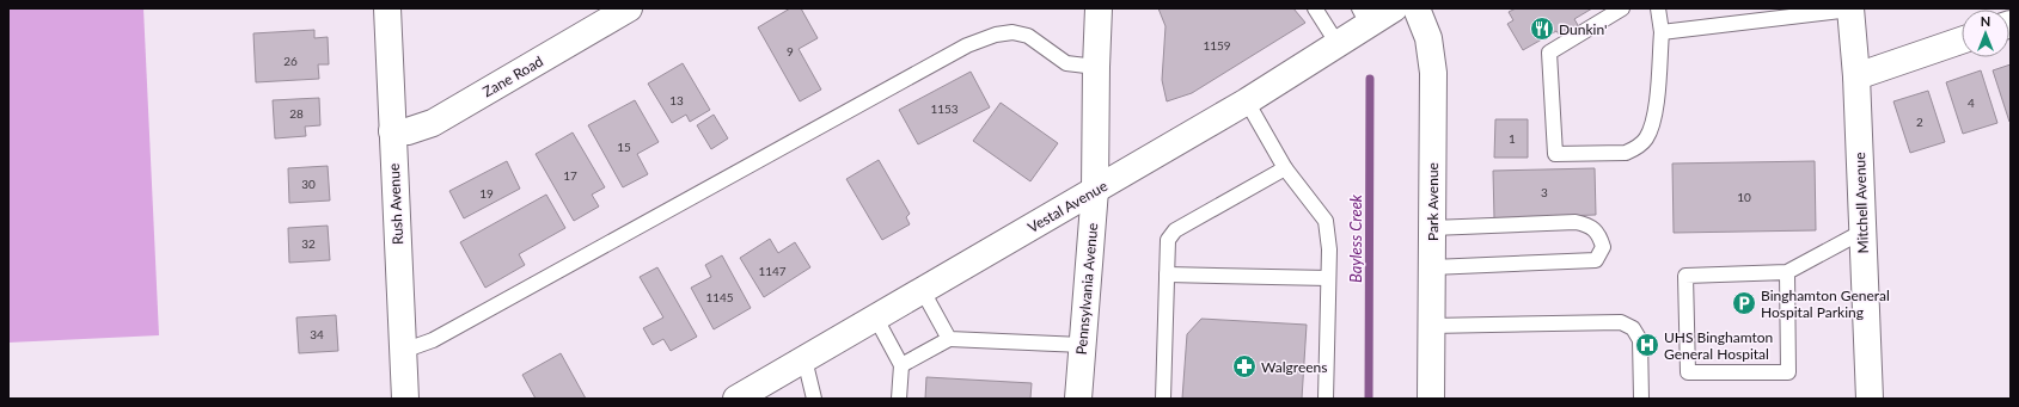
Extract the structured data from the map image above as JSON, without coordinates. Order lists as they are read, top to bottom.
{
  "streets": {
    "street": [
      "Zane Road",
      "Park Avenue",
      "Mitchell Avenue",
      "Rush Avenue",
      "Vestal Avenue",
      "Pennsylvania Avenue"
    ]
  },
  "crossings": [
    ["Zane Road", "Rush Avenue"],
    ["Vestal Avenue", "Pennsylvania Avenue"]
  ],
  "water": ["Bayless Creek"],
  "places": {
    "restaurant": ["Dunkin'"],
    "parking": ["Binghamton General Hospital Parking"],
    "hospital": ["UHS Binghamton General Hospital"],
    "pharmacy": ["Walgreens"]
  },
  "house_numbers": [
    "1159",
    "9",
    "26",
    "13",
    "4",
    "1153",
    "28",
    "2",
    "1",
    "15",
    "17",
    "30",
    "3",
    "19",
    "10",
    "32",
    "1147",
    "1145",
    "34"
  ],
  "north": "top"
}
